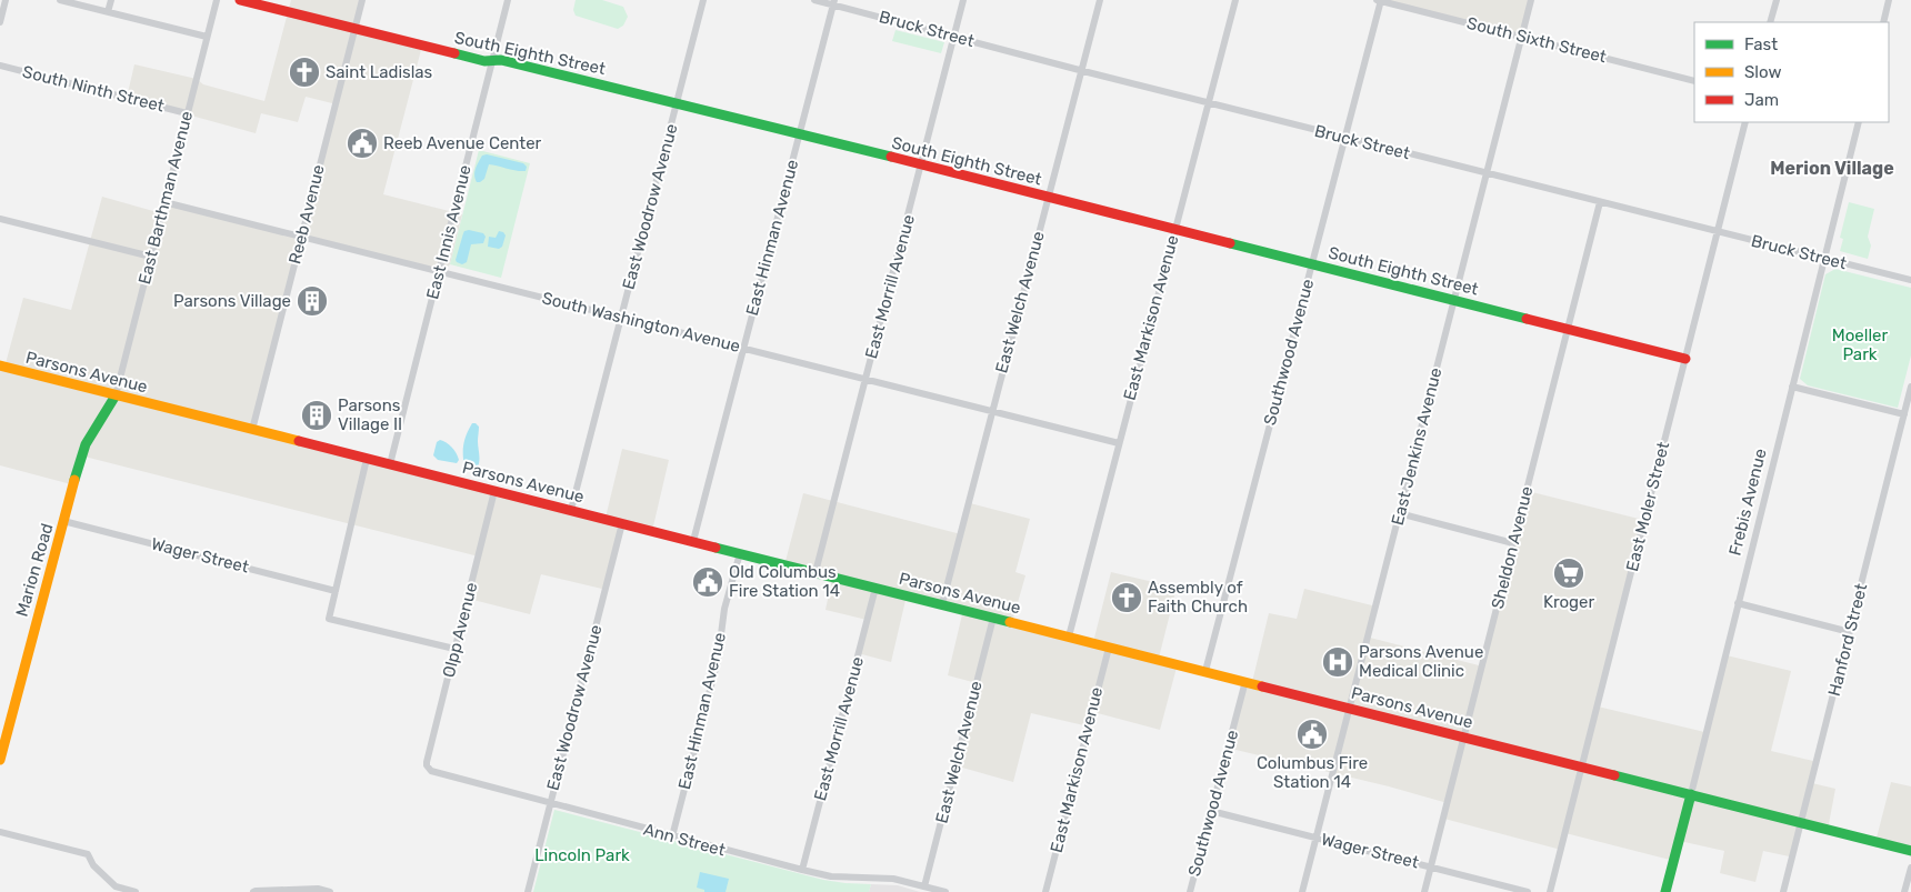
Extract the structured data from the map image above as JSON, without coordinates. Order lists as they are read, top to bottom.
{
  "streets": {
    "main road": [
      "South Eighth Street",
      "Parsons Avenue",
      "Frebis Avenue",
      "Marion Road"
    ],
    "street": [
      "Bruck Street",
      "South Sixth Street",
      "South Ninth Street",
      "East Barthman Avenue",
      "East Woodrow Avenue",
      "Reeb Avenue",
      "East Innis Avenue",
      "East Hinman Avenue",
      "East Morrill Avenue",
      "East Welch Avenue",
      "East Markison Avenue",
      "South Washington Avenue",
      "Southwood Avenue",
      "East Jenkins Avenue",
      "East Moler Street",
      "Sheldon Avenue",
      "Wager Street",
      "Olpp Avenue",
      "Hanford Street",
      "Ann Street"
    ]
  },
  "crossings": [
    ["Bruck Street", "East Hinman Avenue"],
    ["Bruck Street", "East Morrill Avenue"],
    ["Bruck Street", "East Welch Avenue"],
    ["Bruck Street", "East Markison Avenue"],
    ["Bruck Street", "Southwood Avenue"],
    ["Bruck Street", "East Jenkins Avenue"],
    ["Bruck Street", "Frebis Avenue"],
    ["Bruck Street", "East Moler Street"],
    ["Bruck Street", "Sheldon Avenue"],
    ["South Sixth Street", "Southwood Avenue"],
    ["South Sixth Street", "East Jenkins Avenue"],
    ["South Eighth Street", "East Woodrow Avenue"],
    ["South Eighth Street", "Reeb Avenue"],
    ["South Eighth Street", "East Innis Avenue"],
    ["South Eighth Street", "East Hinman Avenue"],
    ["South Eighth Street", "East Morrill Avenue"],
    ["South Eighth Street", "East Welch Avenue"],
    ["South Eighth Street", "East Markison Avenue"],
    ["South Eighth Street", "Southwood Avenue"],
    ["South Eighth Street", "East Jenkins Avenue"],
    ["South Eighth Street", "East Moler Street"],
    ["South Eighth Street", "Sheldon Avenue"],
    ["South Ninth Street", "East Barthman Avenue"],
    ["East Barthman Avenue", "South Washington Avenue"],
    ["East Barthman Avenue", "Parsons Avenue"],
    ["East Barthman Avenue", "Marion Road"],
    ["East Woodrow Avenue", "South Washington Avenue"],
    ["East Woodrow Avenue", "Parsons Avenue"],
    ["East Woodrow Avenue", "Ann Street"],
    ["Reeb Avenue", "South Washington Avenue"],
    ["Reeb Avenue", "Parsons Avenue"],
    ["East Innis Avenue", "South Washington Avenue"],
    ["East Innis Avenue", "Parsons Avenue"],
    ["East Hinman Avenue", "South Washington Avenue"],
    ["East Hinman Avenue", "Parsons Avenue"],
    ["East Hinman Avenue", "Ann Street"],
    ["East Morrill Avenue", "South Washington Avenue"],
    ["East Morrill Avenue", "Parsons Avenue"],
    ["East Morrill Avenue", "Ann Street"],
    ["East Welch Avenue", "South Washington Avenue"],
    ["East Welch Avenue", "Parsons Avenue"],
    ["East Welch Avenue", "Ann Street"],
    ["East Markison Avenue", "South Washington Avenue"],
    ["East Markison Avenue", "Parsons Avenue"],
    ["Southwood Avenue", "Parsons Avenue"],
    ["Southwood Avenue", "Wager Street"],
    ["Parsons Avenue", "East Jenkins Avenue"],
    ["Parsons Avenue", "Frebis Avenue"],
    ["Parsons Avenue", "East Moler Street"],
    ["Parsons Avenue", "Sheldon Avenue"],
    ["Parsons Avenue", "Marion Road"],
    ["Parsons Avenue", "Olpp Avenue"],
    ["Parsons Avenue", "Hanford Street"],
    ["East Jenkins Avenue", "Wager Street"],
    ["Sheldon Avenue", "Wager Street"],
    ["Wager Street", "Marion Road"],
    ["Olpp Avenue", "Ann Street"]
  ],
  "districts": ["Merion Village"],
  "parks": ["Moeller Park", "Lincoln Park"],
  "places": {
    "church": ["Saint Ladislas", "Assembly of Faith Church"],
    "public building": ["Reeb Avenue Center", "Old Columbus Fire Station 14", "Columbus Fire Station 14"],
    "building": ["Parsons Village", "Parsons Village II"],
    "supermarket": ["Kroger"],
    "hospital": ["Parsons Avenue Medical Clinic"]
  },
  "legend": ["Fast", "Slow", "Jam"]
}
